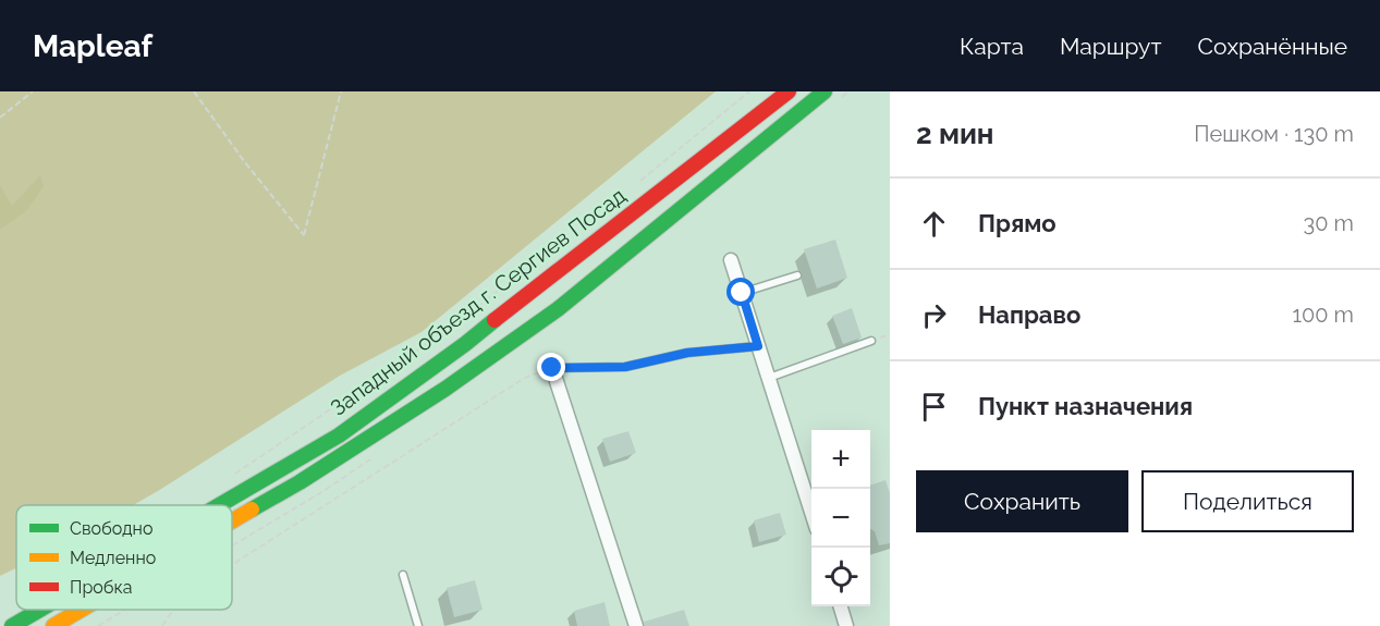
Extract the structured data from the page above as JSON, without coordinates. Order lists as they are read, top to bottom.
{
  "streets": {
    "main road": ["Западный объезд г. Сергиев Посад"]
  },
  "legend": ["Свободно", "Медленно", "Пробка"],
  "page": {
    "header": "Mapleaf",
    "nav": ["Карта", "Маршрут", "Сохранённые"],
    "heading": ["2 мин", "Пешком · 130 m"],
    "list": [
      ["Прямо", "30 m"],
      ["Направо", "100 m"],
      "Пункт назначения"
    ],
    "map_buttons": ["+", "−"],
    "buttons": ["Сохранить", "Поделиться"]
  }
}
